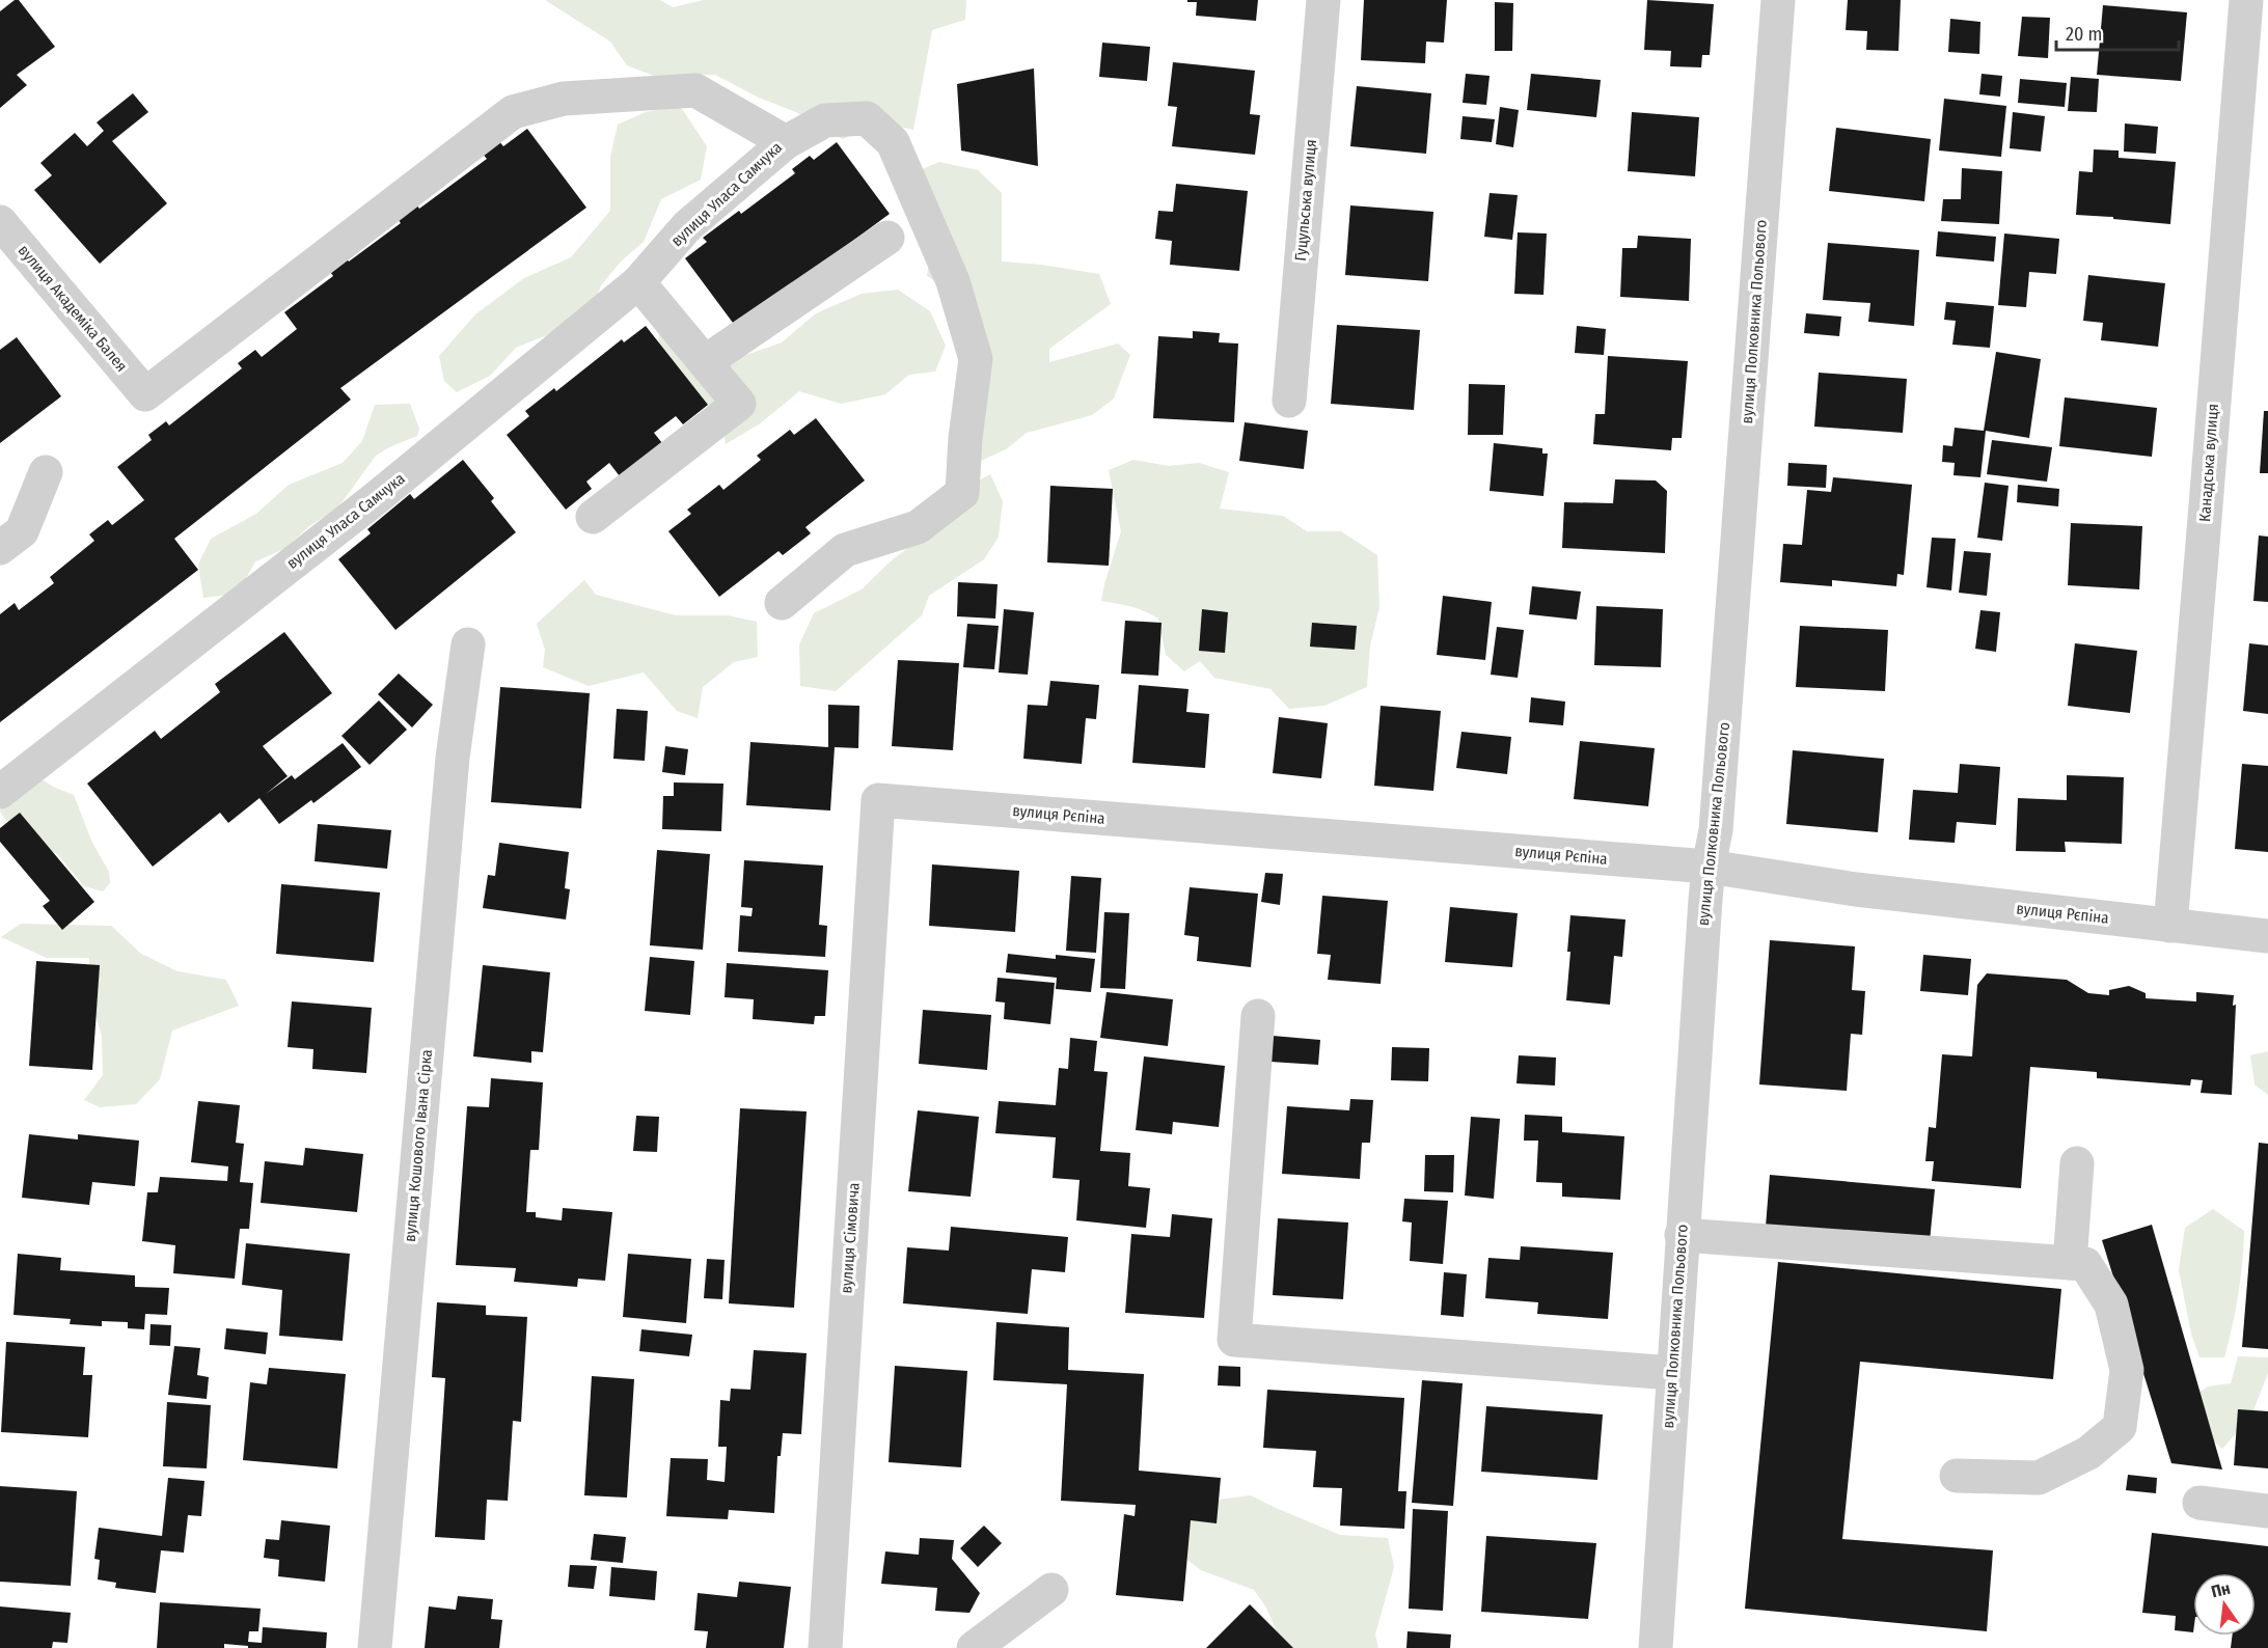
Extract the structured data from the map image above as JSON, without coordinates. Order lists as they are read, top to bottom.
{
  "streets": {
    "street": [
      "вулиця Уласа Самчука",
      "Гуцульська вулиця",
      "вулиця Академіка Балея",
      "вулиця Полковника Польового",
      "Канадська вулиця",
      "вулиця Рєпіна",
      "вулиця Кошового Івана Сірка",
      "вулиця Сімовича"
    ]
  },
  "crossings": [
    ["вулиця Уласа Самчука", "вулиця Академіка Балея"],
    ["вулиця Полковника Польового", "вулиця Рєпіна"],
    ["Канадська вулиця", "вулиця Рєпіна"],
    ["вулиця Рєпіна", "вулиця Сімовича"]
  ],
  "scale_bar": "20 m",
  "north": "top"
}
